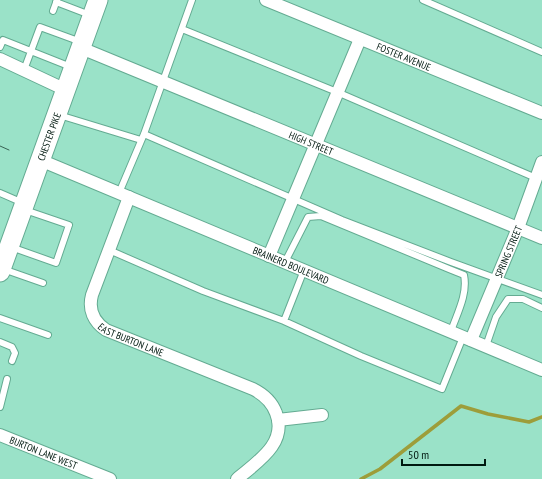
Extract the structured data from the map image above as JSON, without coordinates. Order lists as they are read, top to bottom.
{
  "streets": {
    "main road": ["CHESTER PIKE"],
    "street": [
      "FOSTER AVENUE",
      "HIGH STREET",
      "SPRING STREET",
      "BRAINERD BOULEVARD",
      "EAST BURTON LANE",
      "BURTON LANE WEST"
    ]
  },
  "crossings": [
    ["CHESTER PIKE", "HIGH STREET"],
    ["CHESTER PIKE", "BRAINERD BOULEVARD"],
    ["HIGH STREET", "SPRING STREET"],
    ["SPRING STREET", "BRAINERD BOULEVARD"],
    ["BRAINERD BOULEVARD", "EAST BURTON LANE"]
  ],
  "scale_bar": "50 m"
}
